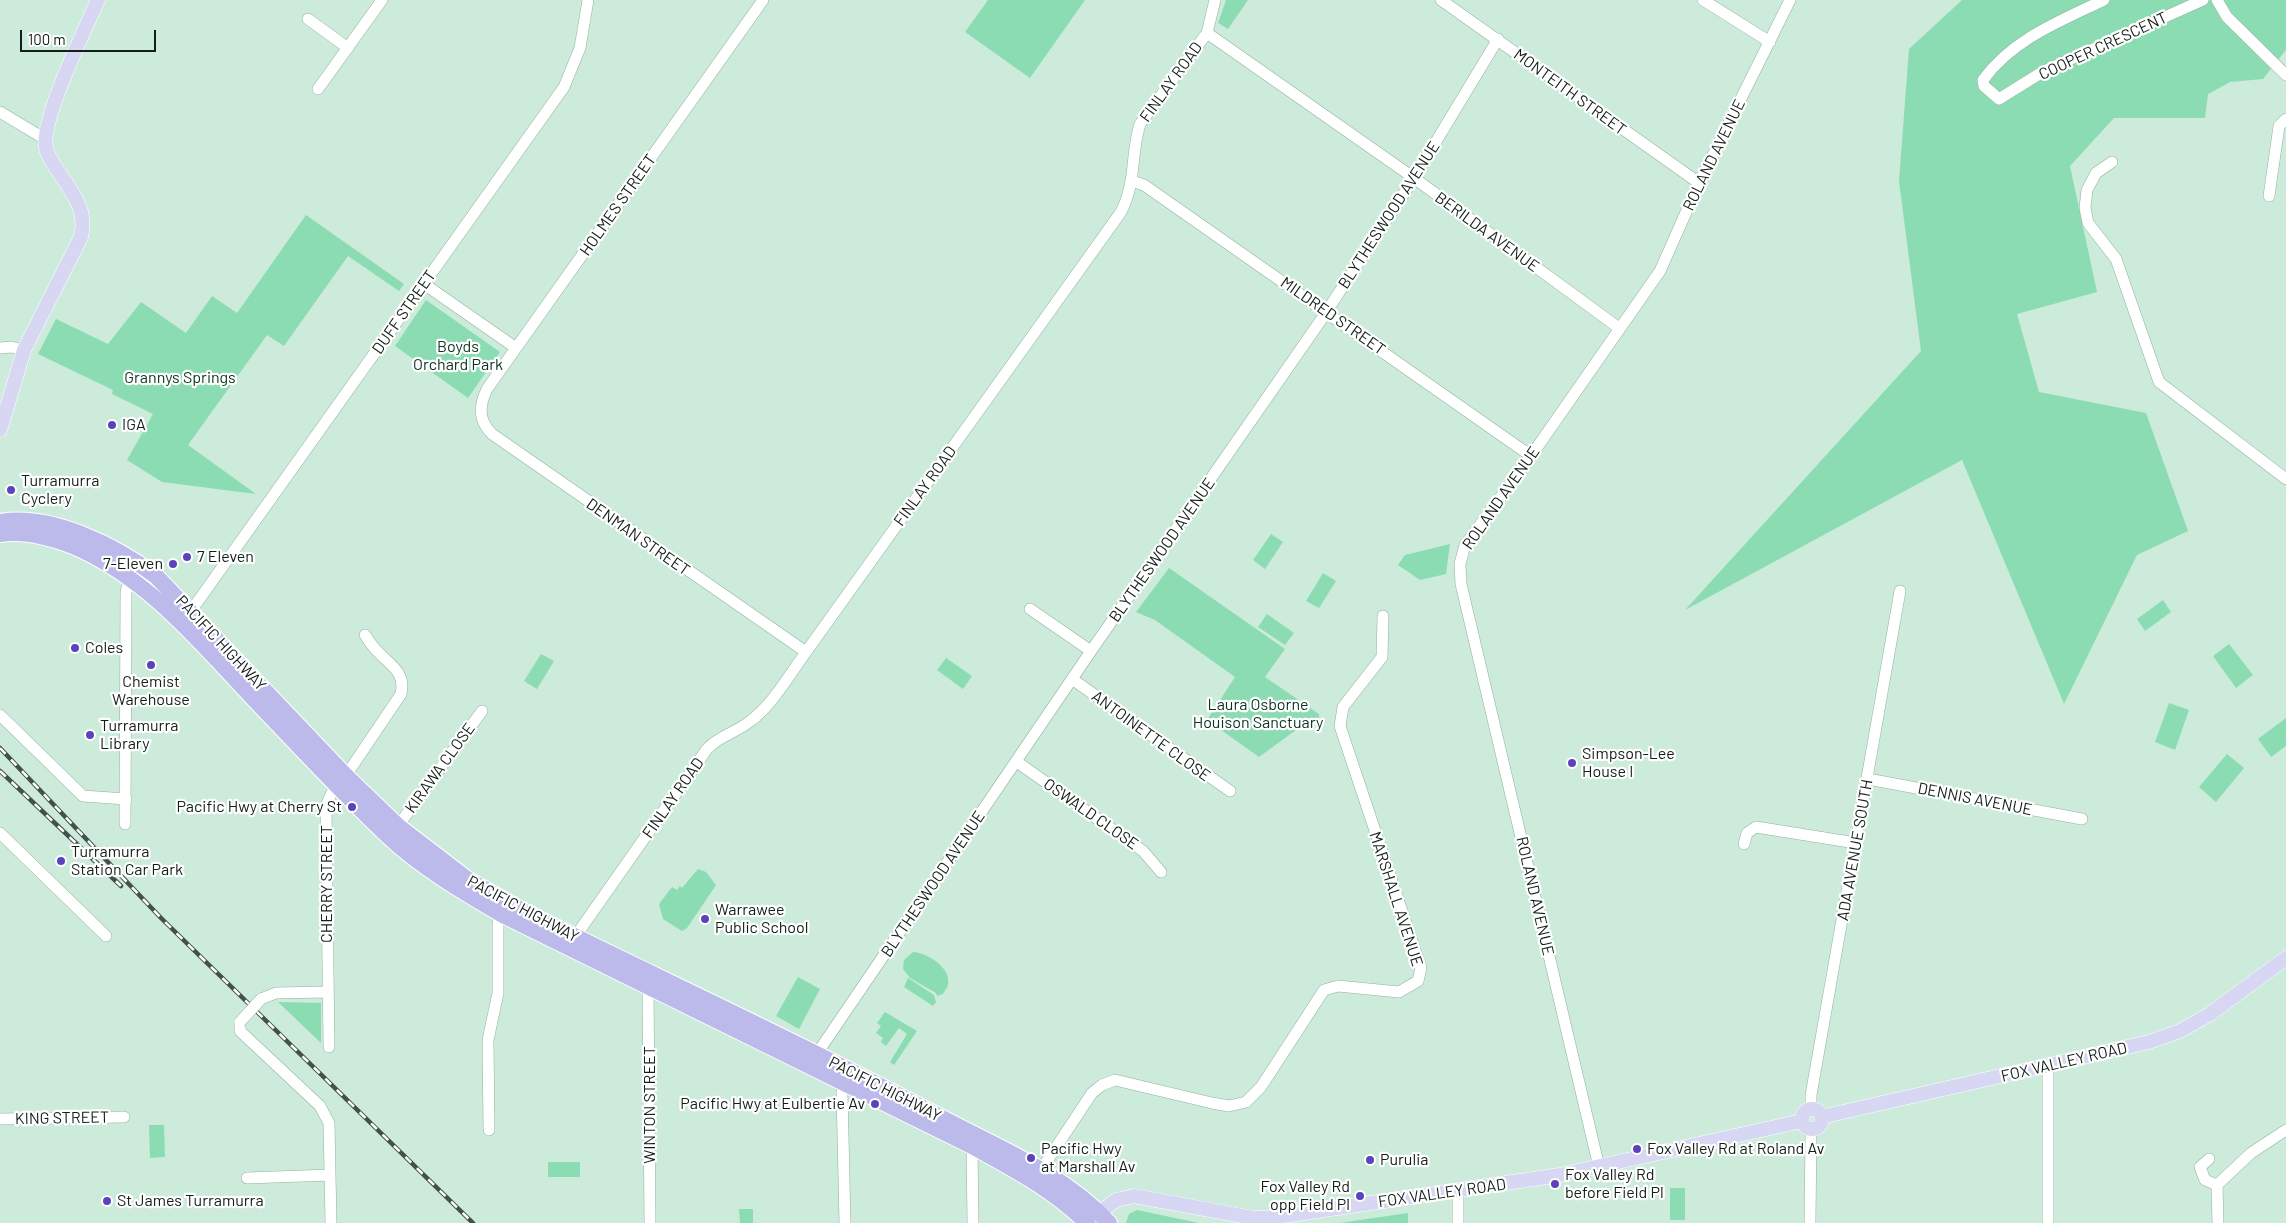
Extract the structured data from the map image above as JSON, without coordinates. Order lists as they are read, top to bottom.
{
  "streets": {
    "highway": ["PACIFIC HIGHWAY"],
    "main road": ["FOX VALLEY ROAD"],
    "street": [
      "COOPER CRESCENT",
      "FINLAY ROAD",
      "MONTEITH STREET",
      "ROLAND AVENUE",
      "HOLMES STREET",
      "BLYTHESWOOD AVENUE",
      "BERILDA AVENUE",
      "DUFF STREET",
      "MILDRED STREET",
      "DENMAN STREET",
      "ANTOINETTE CLOSE",
      "KIRAWA CLOSE",
      "DENNIS AVENUE",
      "OSWALD CLOSE",
      "ADA AVENUE SOUTH",
      "CHERRY STREET",
      "MARSHALL AVENUE",
      "WINTON STREET",
      "KING STREET"
    ]
  },
  "crossings": [
    ["FINLAY ROAD", "BERILDA AVENUE"],
    ["FINLAY ROAD", "MILDRED STREET"],
    ["FINLAY ROAD", "DENMAN STREET"],
    ["FINLAY ROAD", "PACIFIC HIGHWAY"],
    ["MONTEITH STREET", "ROLAND AVENUE"],
    ["MONTEITH STREET", "BLYTHESWOOD AVENUE"],
    ["ROLAND AVENUE", "BERILDA AVENUE"],
    ["ROLAND AVENUE", "MILDRED STREET"],
    ["ROLAND AVENUE", "FOX VALLEY ROAD"],
    ["HOLMES STREET", "DENMAN STREET"],
    ["BLYTHESWOOD AVENUE", "BERILDA AVENUE"],
    ["BLYTHESWOOD AVENUE", "MILDRED STREET"],
    ["BLYTHESWOOD AVENUE", "PACIFIC HIGHWAY"],
    ["BLYTHESWOOD AVENUE", "ANTOINETTE CLOSE"],
    ["BLYTHESWOOD AVENUE", "OSWALD CLOSE"],
    ["DUFF STREET", "PACIFIC HIGHWAY"],
    ["PACIFIC HIGHWAY", "KIRAWA CLOSE"],
    ["PACIFIC HIGHWAY", "CHERRY STREET"],
    ["PACIFIC HIGHWAY", "MARSHALL AVENUE"],
    ["PACIFIC HIGHWAY", "FOX VALLEY ROAD"],
    ["PACIFIC HIGHWAY", "WINTON STREET"],
    ["DENNIS AVENUE", "ADA AVENUE SOUTH"],
    ["ADA AVENUE SOUTH", "FOX VALLEY ROAD"]
  ],
  "parks": ["Boyds Orchard Park", "Grannys Springs", "Laura Osborne Houison Sanctuary"],
  "places": [
    "IGA",
    "Turramurra Cyclery",
    "7 Eleven",
    "7-Eleven",
    "Coles",
    "Chemist Warehouse",
    "Turramurra Library",
    "Simpson-Lee House I",
    "Pacific Hwy at Cherry St",
    "Turramurra Station Car Park",
    "Warrawee Public School",
    "Pacific Hwy at Eulbertie Av",
    "Fox Valley Rd at Roland Av",
    "Pacific Hwy at Marshall Av",
    "Purulia",
    "Fox Valley Rd before Field Pl",
    "Fox Valley Rd opp Field Pl",
    "St James Turramurra"
  ],
  "scale_bar": "100 m"
}
